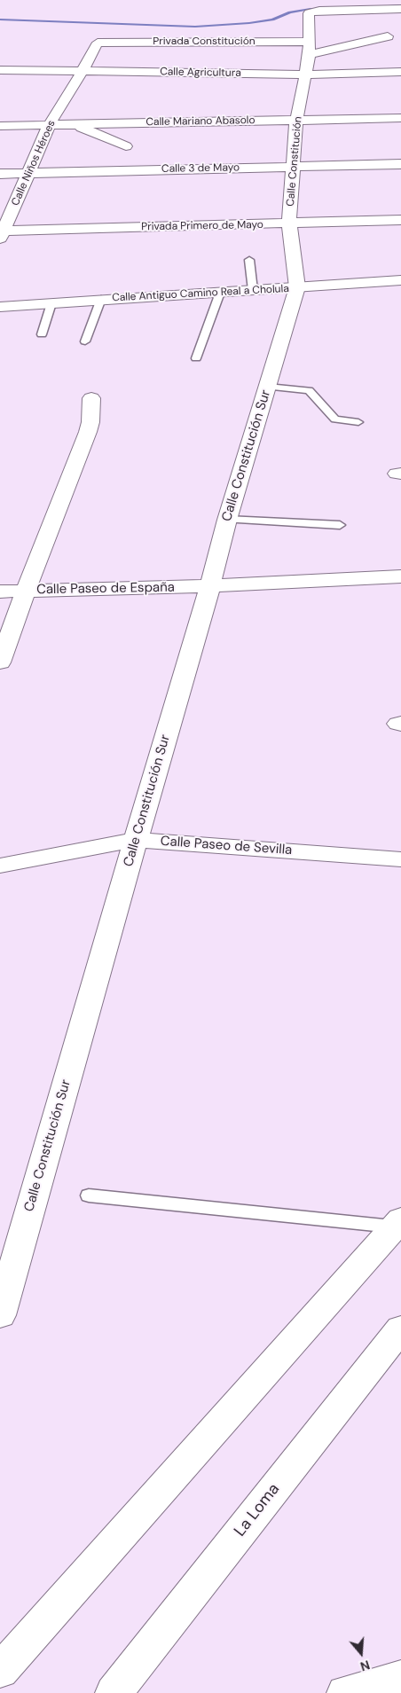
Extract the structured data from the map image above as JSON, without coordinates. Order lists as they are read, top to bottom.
{
  "streets": {
    "street": [
      "Privada Constitución",
      "Calle Agricultura",
      "Calle Mariano Abasolo",
      "Calle Constitución",
      "Calle Niños Héroes",
      "Calle 3 de Mayo",
      "Privada Primero de Mayo",
      "Calle Antiguo Camino Real a Cholula",
      "Calle Constitución Sur",
      "Calle Paseo de España",
      "Calle Paseo de Sevilla",
      "La Loma"
    ]
  },
  "crossings": [
    ["Privada Constitución", "Calle Constitución"],
    ["Privada Constitución", "Calle Niños Héroes"],
    ["Calle Agricultura", "Calle Constitución"],
    ["Calle Agricultura", "Calle Niños Héroes"],
    ["Calle Mariano Abasolo", "Calle Constitución"],
    ["Calle Mariano Abasolo", "Calle Niños Héroes"],
    ["Calle Constitución", "Calle 3 de Mayo"],
    ["Calle Constitución", "Privada Primero de Mayo"],
    ["Calle Constitución", "Calle Antiguo Camino Real a Cholula"],
    ["Calle Constitución", "Calle Constitución Sur"],
    ["Calle Niños Héroes", "Calle 3 de Mayo"],
    ["Calle Niños Héroes", "Privada Primero de Mayo"],
    ["Calle Antiguo Camino Real a Cholula", "Calle Constitución Sur"],
    ["Calle Constitución Sur", "Calle Paseo de España"],
    ["Calle Constitución Sur", "Calle Paseo de Sevilla"]
  ],
  "north": "bottom"
}
